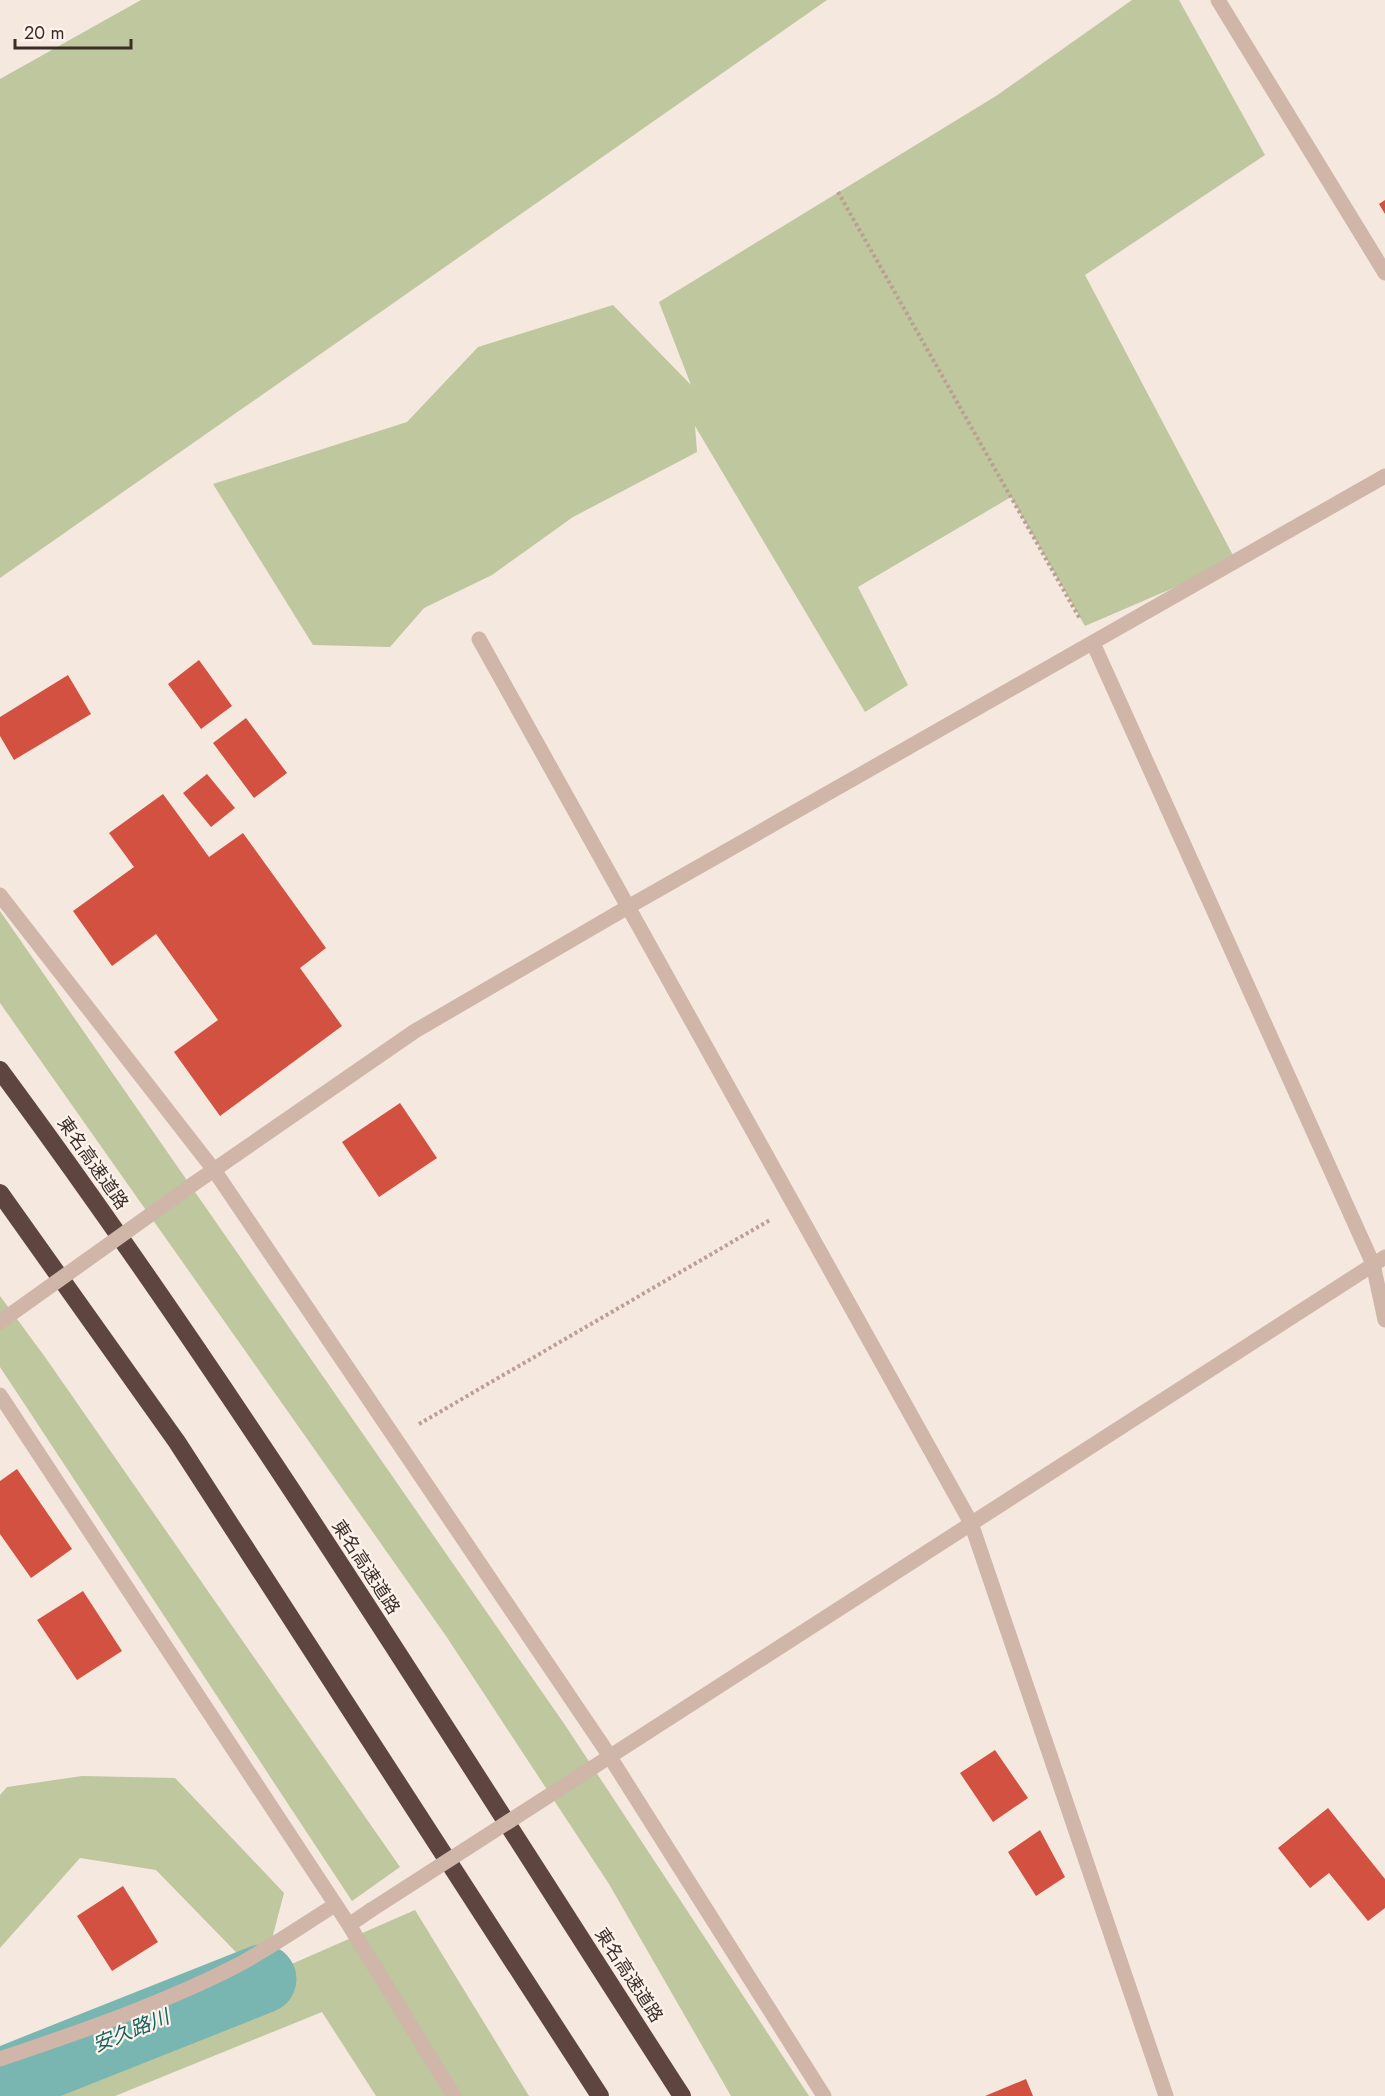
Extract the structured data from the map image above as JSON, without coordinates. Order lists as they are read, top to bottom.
{
  "streets": {
    "highway": ["東名高速道路"]
  },
  "water": ["安久路川"],
  "scale_bar": "20 m"
}
